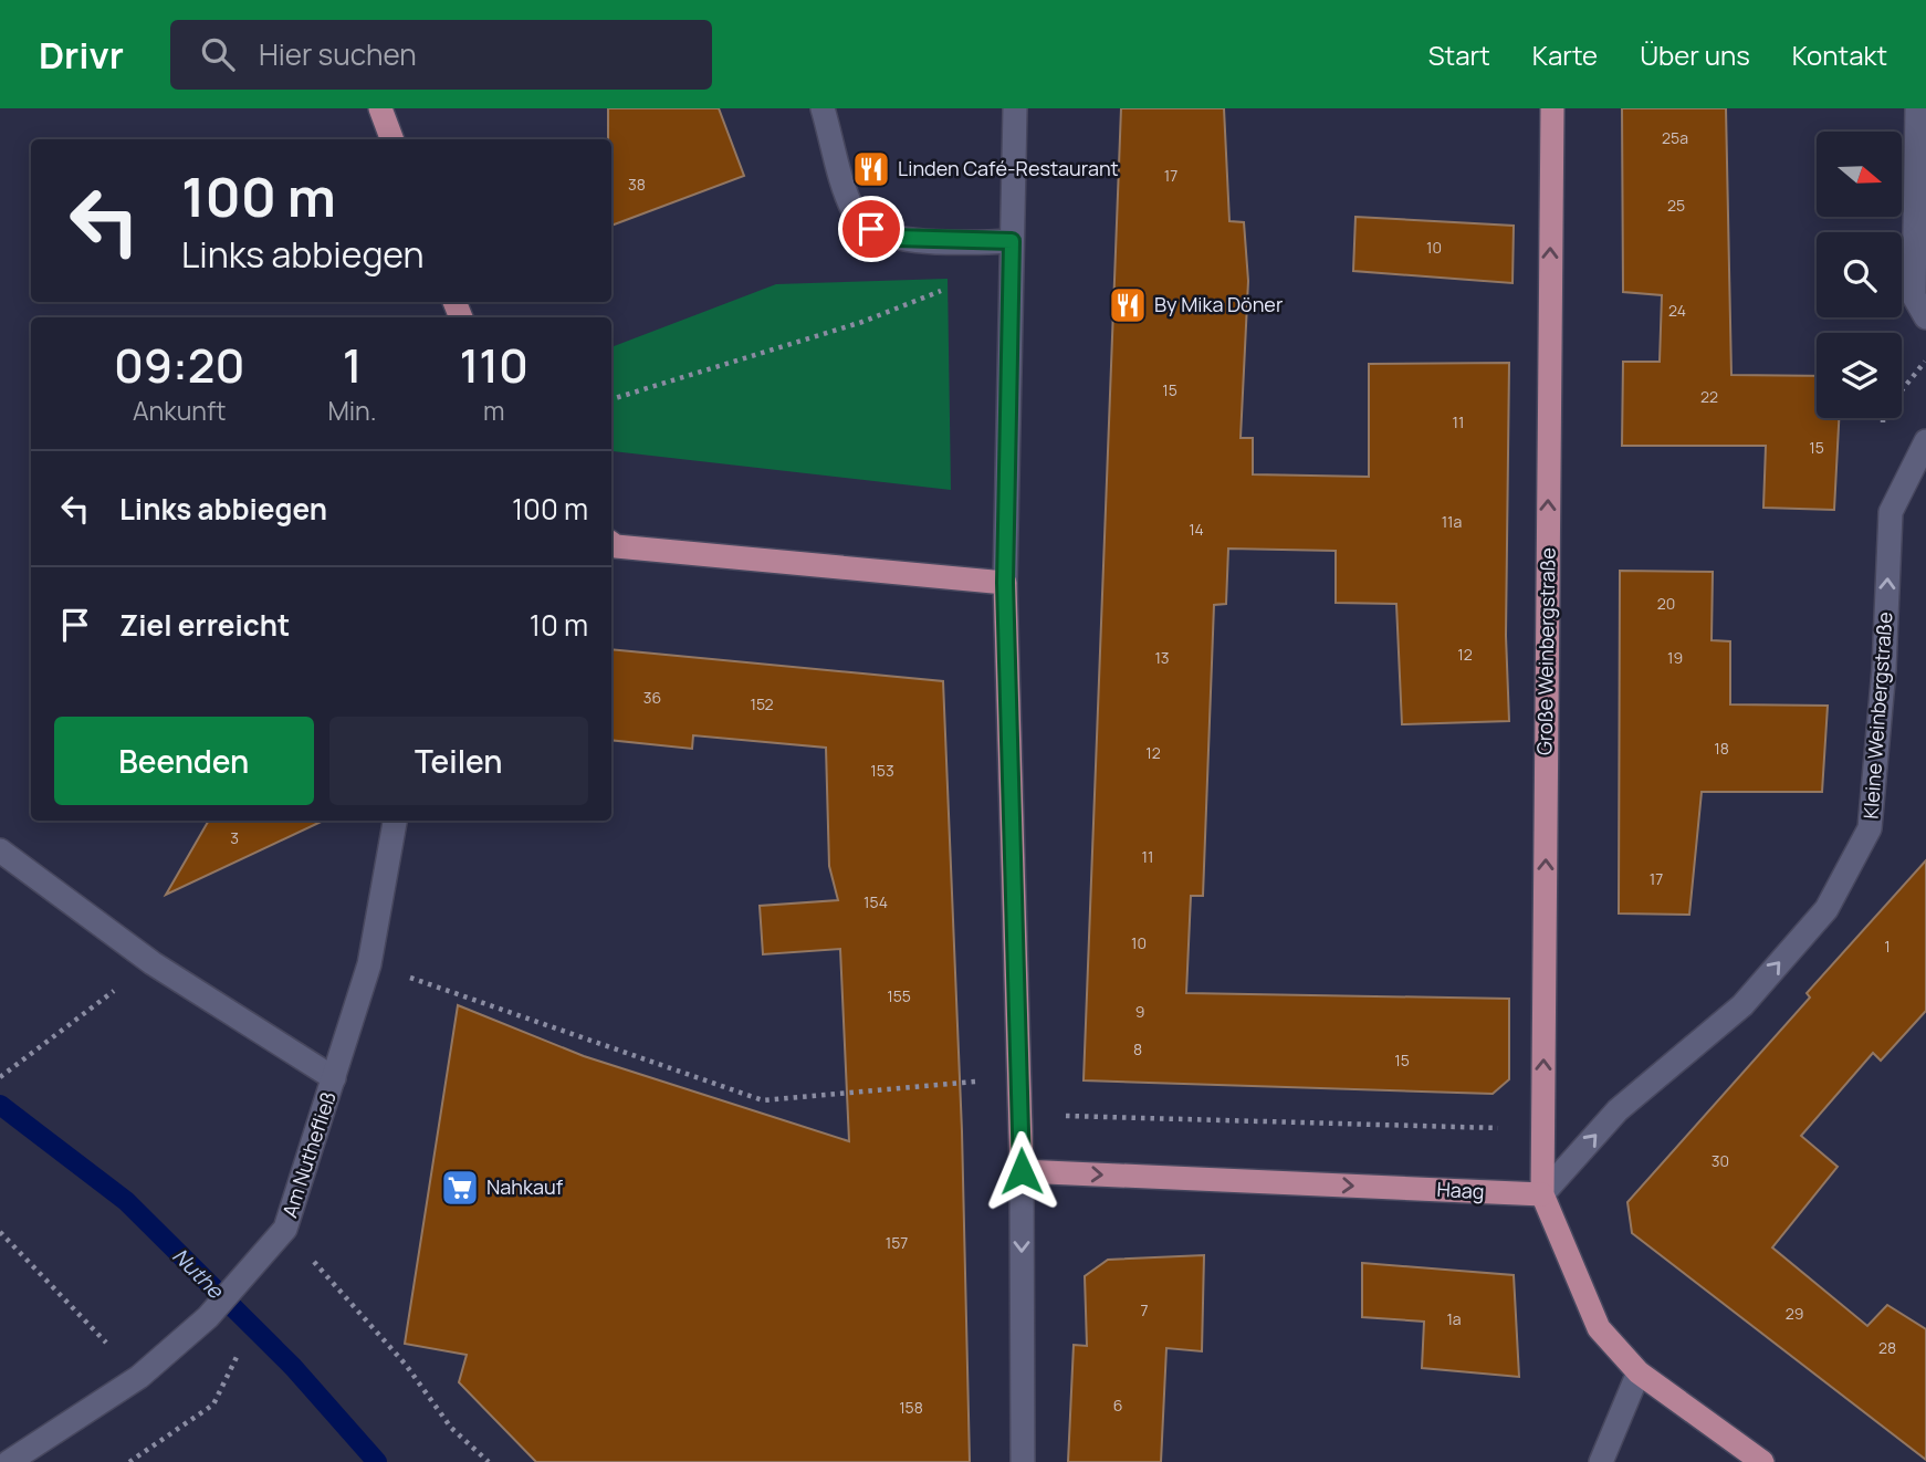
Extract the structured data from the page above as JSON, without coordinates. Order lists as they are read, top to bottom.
{
  "streets": {
    "main road": ["Große Weinbergstraße", "Haag"],
    "street": ["Kleine Weinbergstraße", "Am Nuthefließ"]
  },
  "crossings": [
    ["Große Weinbergstraße", "Kleine Weinbergstraße"],
    ["Große Weinbergstraße", "Haag"],
    ["Kleine Weinbergstraße", "Haag"]
  ],
  "one_way": ["Große Weinbergstraße", "Kleine Weinbergstraße", "Haag"],
  "water": ["Nuthe"],
  "places": {
    "restaurant": ["Linden Café-Restaurant", "By Mika Döner"],
    "supermarket": ["Nahkauf"]
  },
  "house_numbers": [
    "25a",
    "17",
    "38",
    "25",
    "10",
    "24",
    "15",
    "22",
    "11",
    "15",
    "11a",
    "14",
    "20",
    "12",
    "13",
    "19",
    "36",
    "152",
    "18",
    "12",
    "153",
    "3",
    "11",
    "17",
    "154",
    "10",
    "1",
    "155",
    "9",
    "8",
    "15",
    "30",
    "157",
    "7",
    "29",
    "1a",
    "28",
    "6",
    "158"
  ],
  "north": "right",
  "page": {
    "header": "Drivr",
    "search": "Hier suchen",
    "nav": [
      "Start",
      "Karte",
      "Über uns",
      "Kontakt"
    ],
    "turn": ["100 m", "Links abbiegen"],
    "eta": [
      "09:20",
      "Ankunft",
      "1",
      "Min.",
      "110",
      "m"
    ],
    "list": [
      {
        "name": "Links abbiegen",
        "value": "100 m"
      },
      {
        "name": "Ziel erreicht",
        "value": "10 m"
      }
    ],
    "buttons": ["Beenden", "Teilen"]
  }
}
